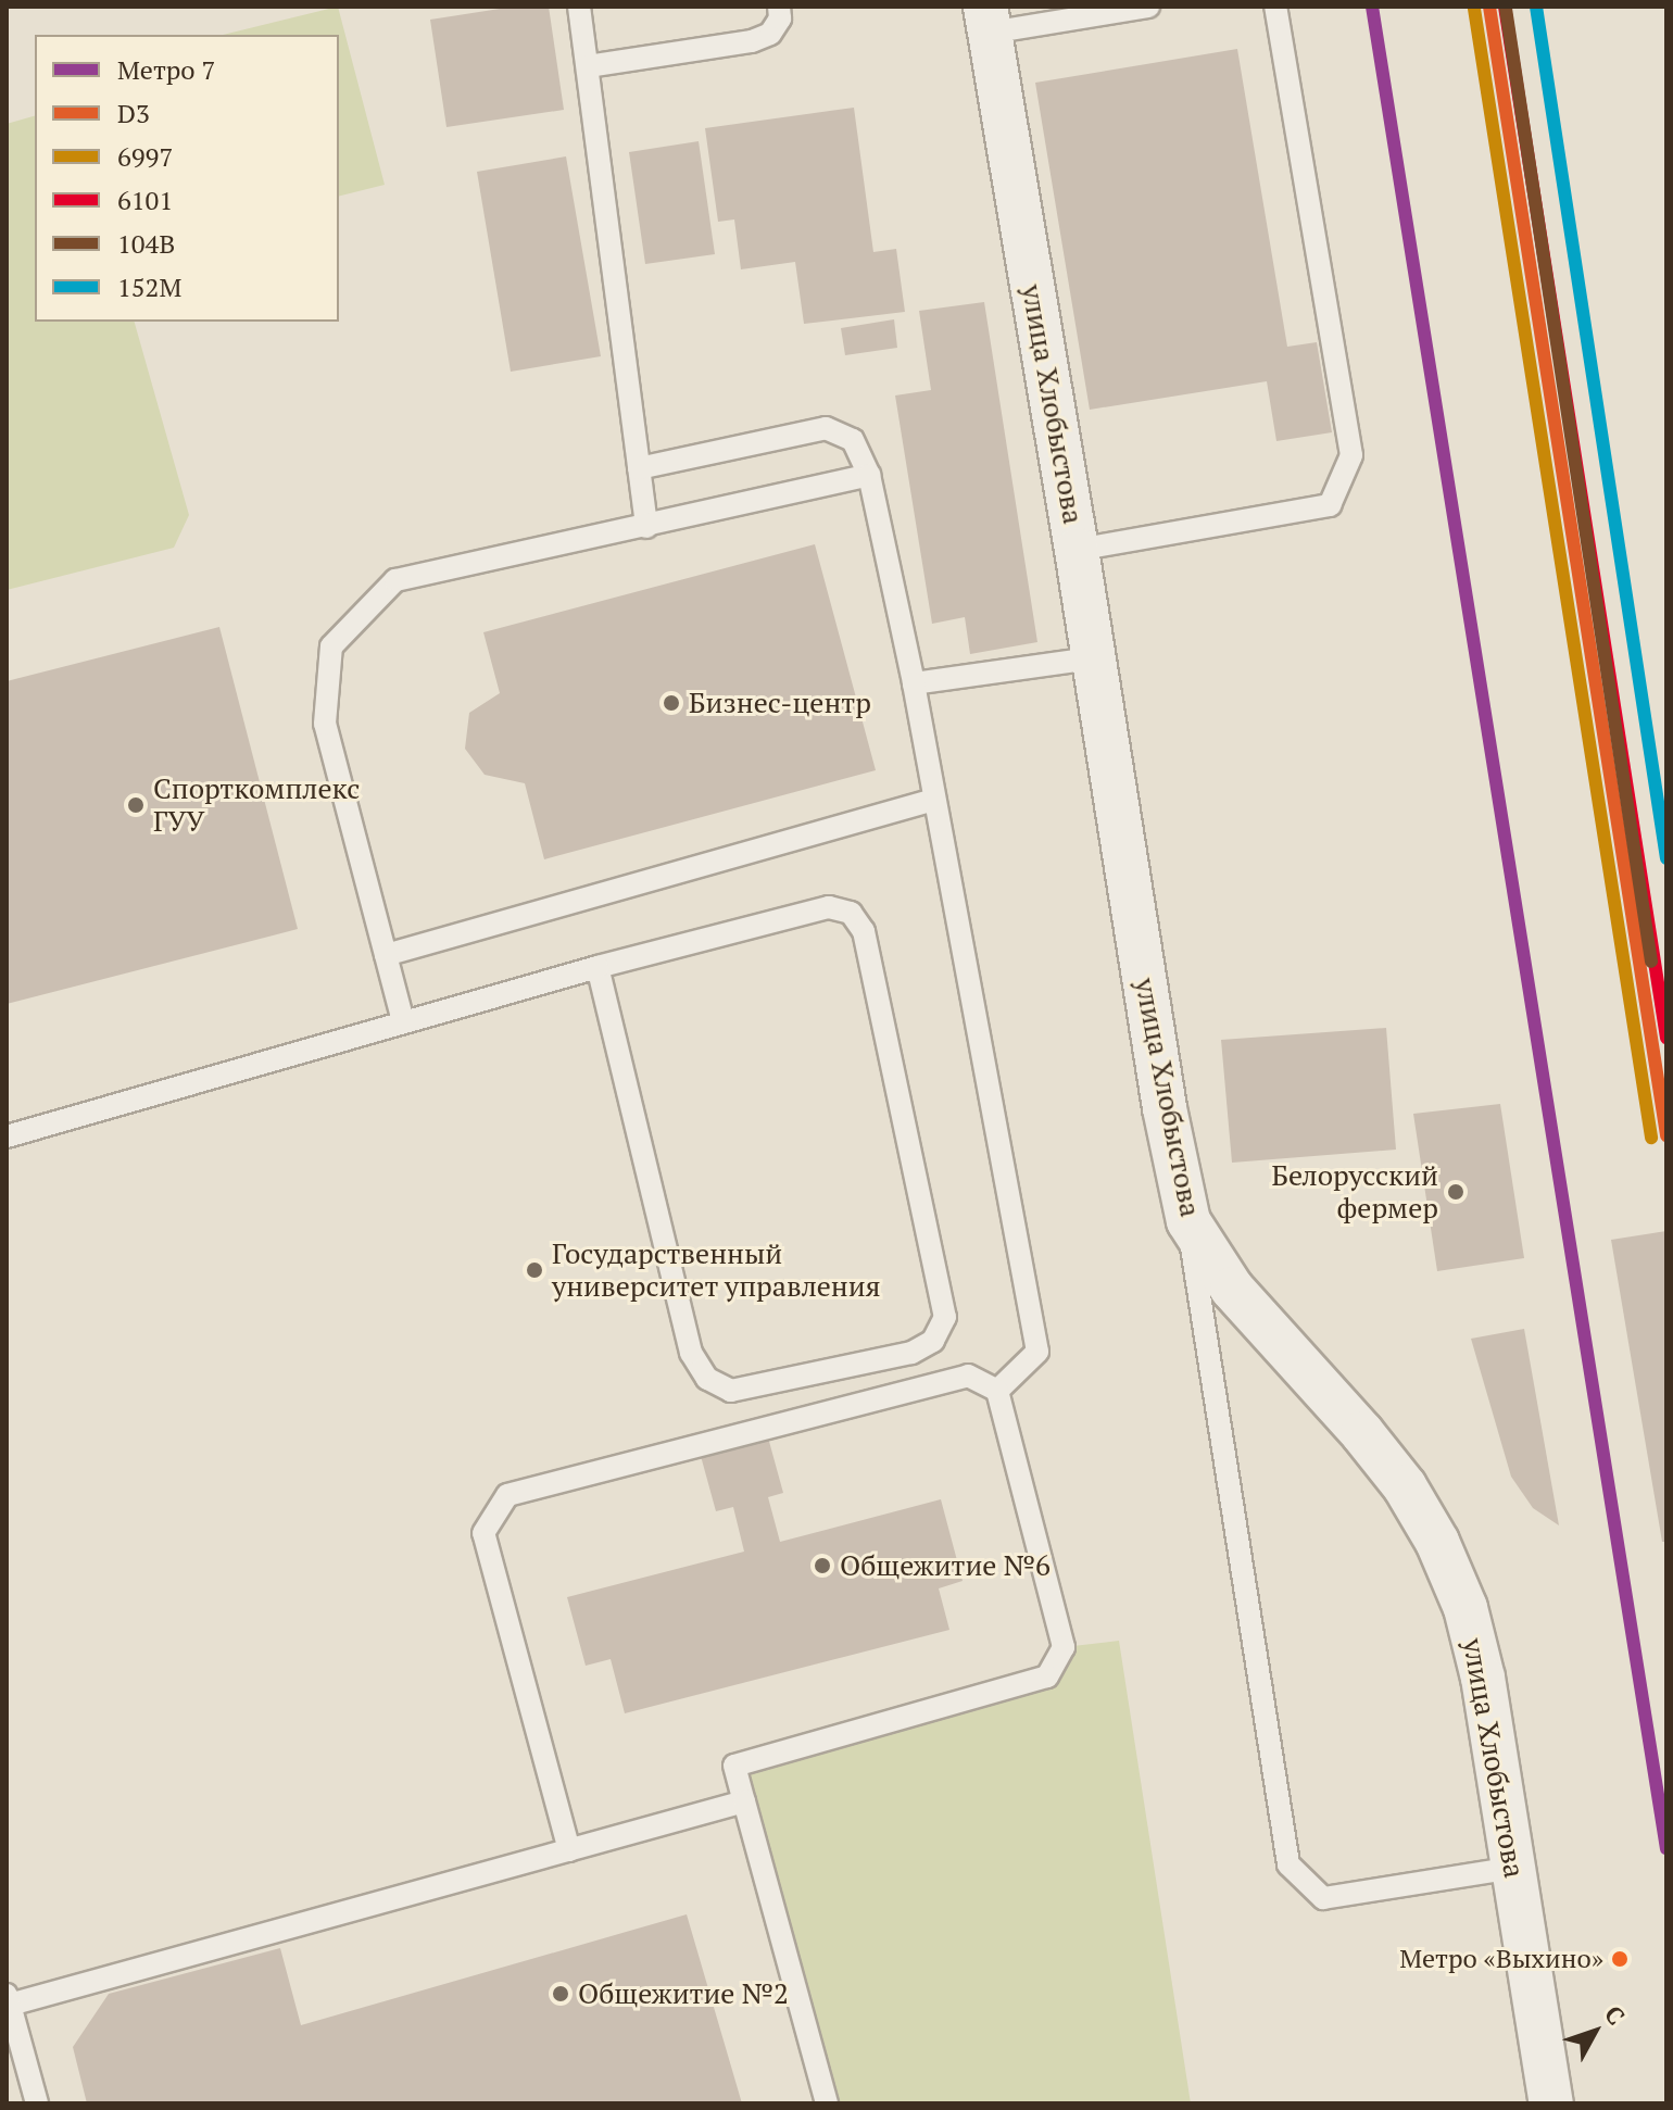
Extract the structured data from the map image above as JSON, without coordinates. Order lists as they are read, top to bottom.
{
  "streets": {
    "street": ["улица Хлобыстова"]
  },
  "places": [
    "Бизнес-центр",
    "Спорткомплекс ГУУ",
    "Белорусский фермер",
    "Государственный университет управления",
    "Общежитие №6",
    "Метро «Выхино»",
    "Общежитие №2"
  ],
  "lines": [
    "metro line 7",
    "transit line D3",
    "transit line 6101",
    "transit line 152М",
    "transit line 6997",
    "transit line 104В"
  ],
  "legend": [
    "Метро 7",
    "D3",
    "6997",
    "6101",
    "104В",
    "152М"
  ],
  "north": "top right"
}
